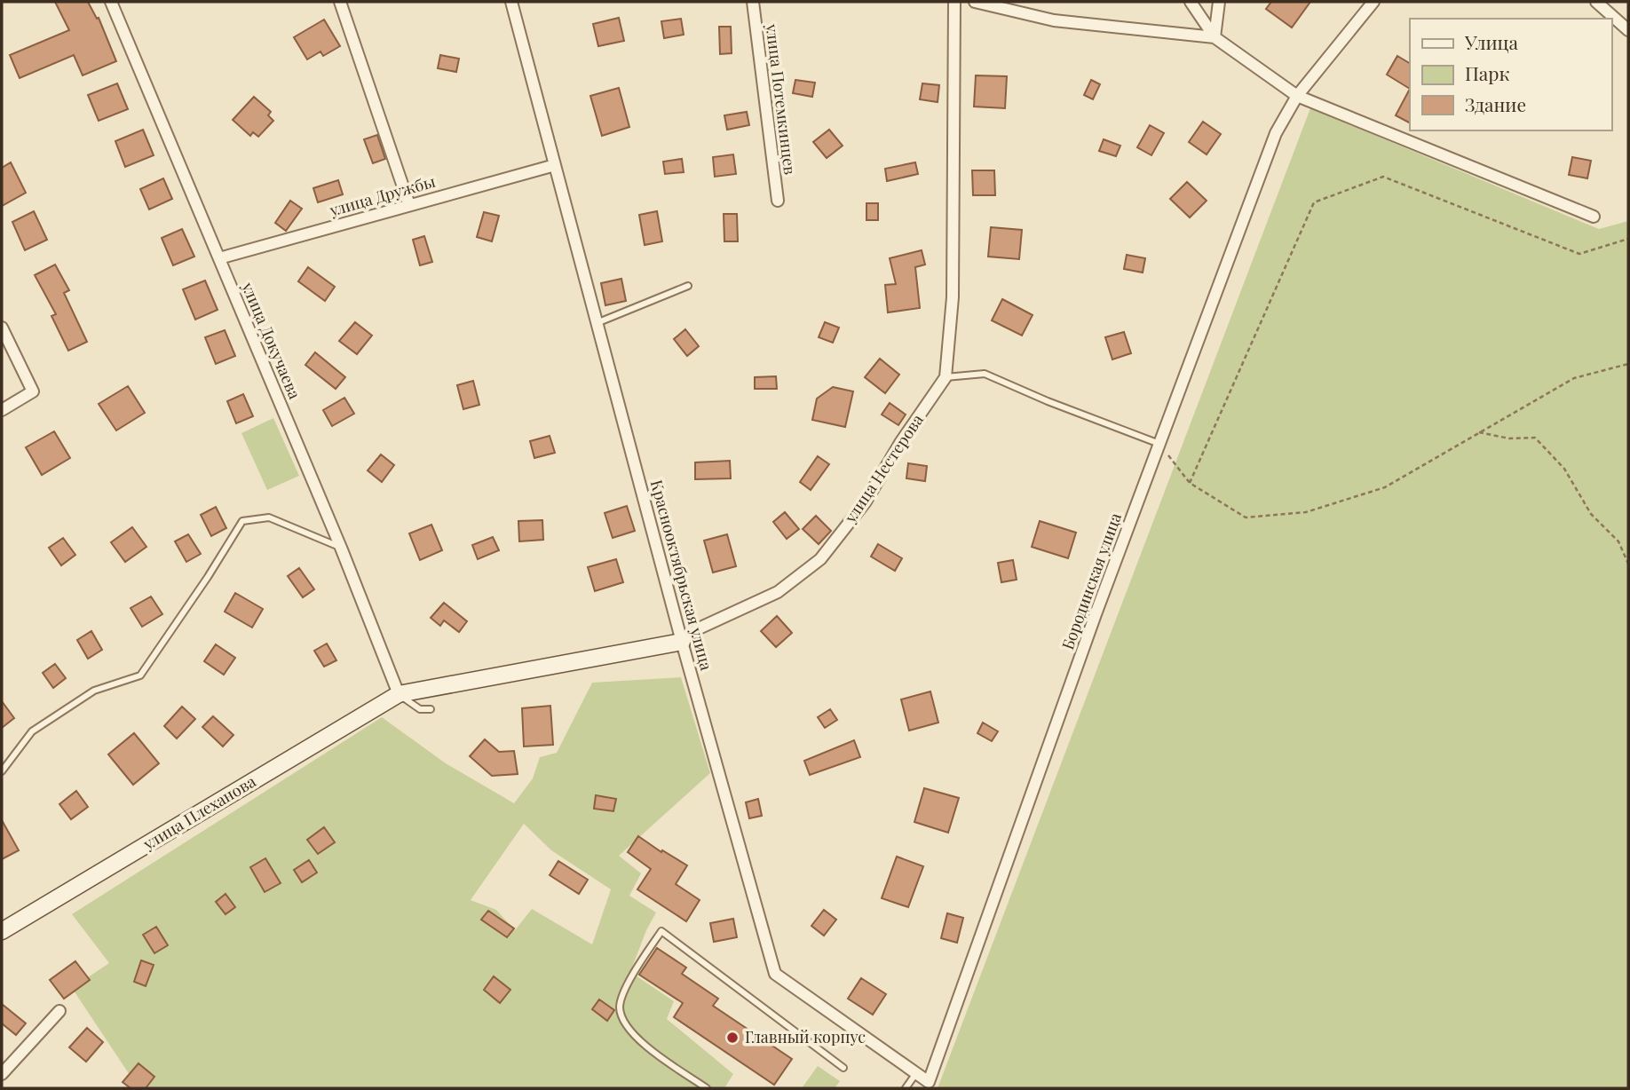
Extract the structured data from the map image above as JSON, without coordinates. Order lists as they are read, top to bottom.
{
  "streets": {
    "street": [
      "улица Потемкинцев",
      "улица Дружбы",
      "улица Докучаева",
      "улица Нестерова",
      "Краснооктябрьская улица",
      "Бородинская улица",
      "улица Плеханова"
    ]
  },
  "crossings": [
    ["улица Дружбы", "улица Докучаева"],
    ["улица Дружбы", "Краснооктябрьская улица"],
    ["улица Докучаева", "улица Нестерова"],
    ["улица Докучаева", "улица Плеханова"],
    ["улица Нестерова", "Краснооктябрьская улица"],
    ["улица Нестерова", "улица Плеханова"],
    ["Краснооктябрьская улица", "Бородинская улица"]
  ],
  "places": ["Главный корпус"],
  "legend": ["Улица", "Парк", "Здание"]
}
